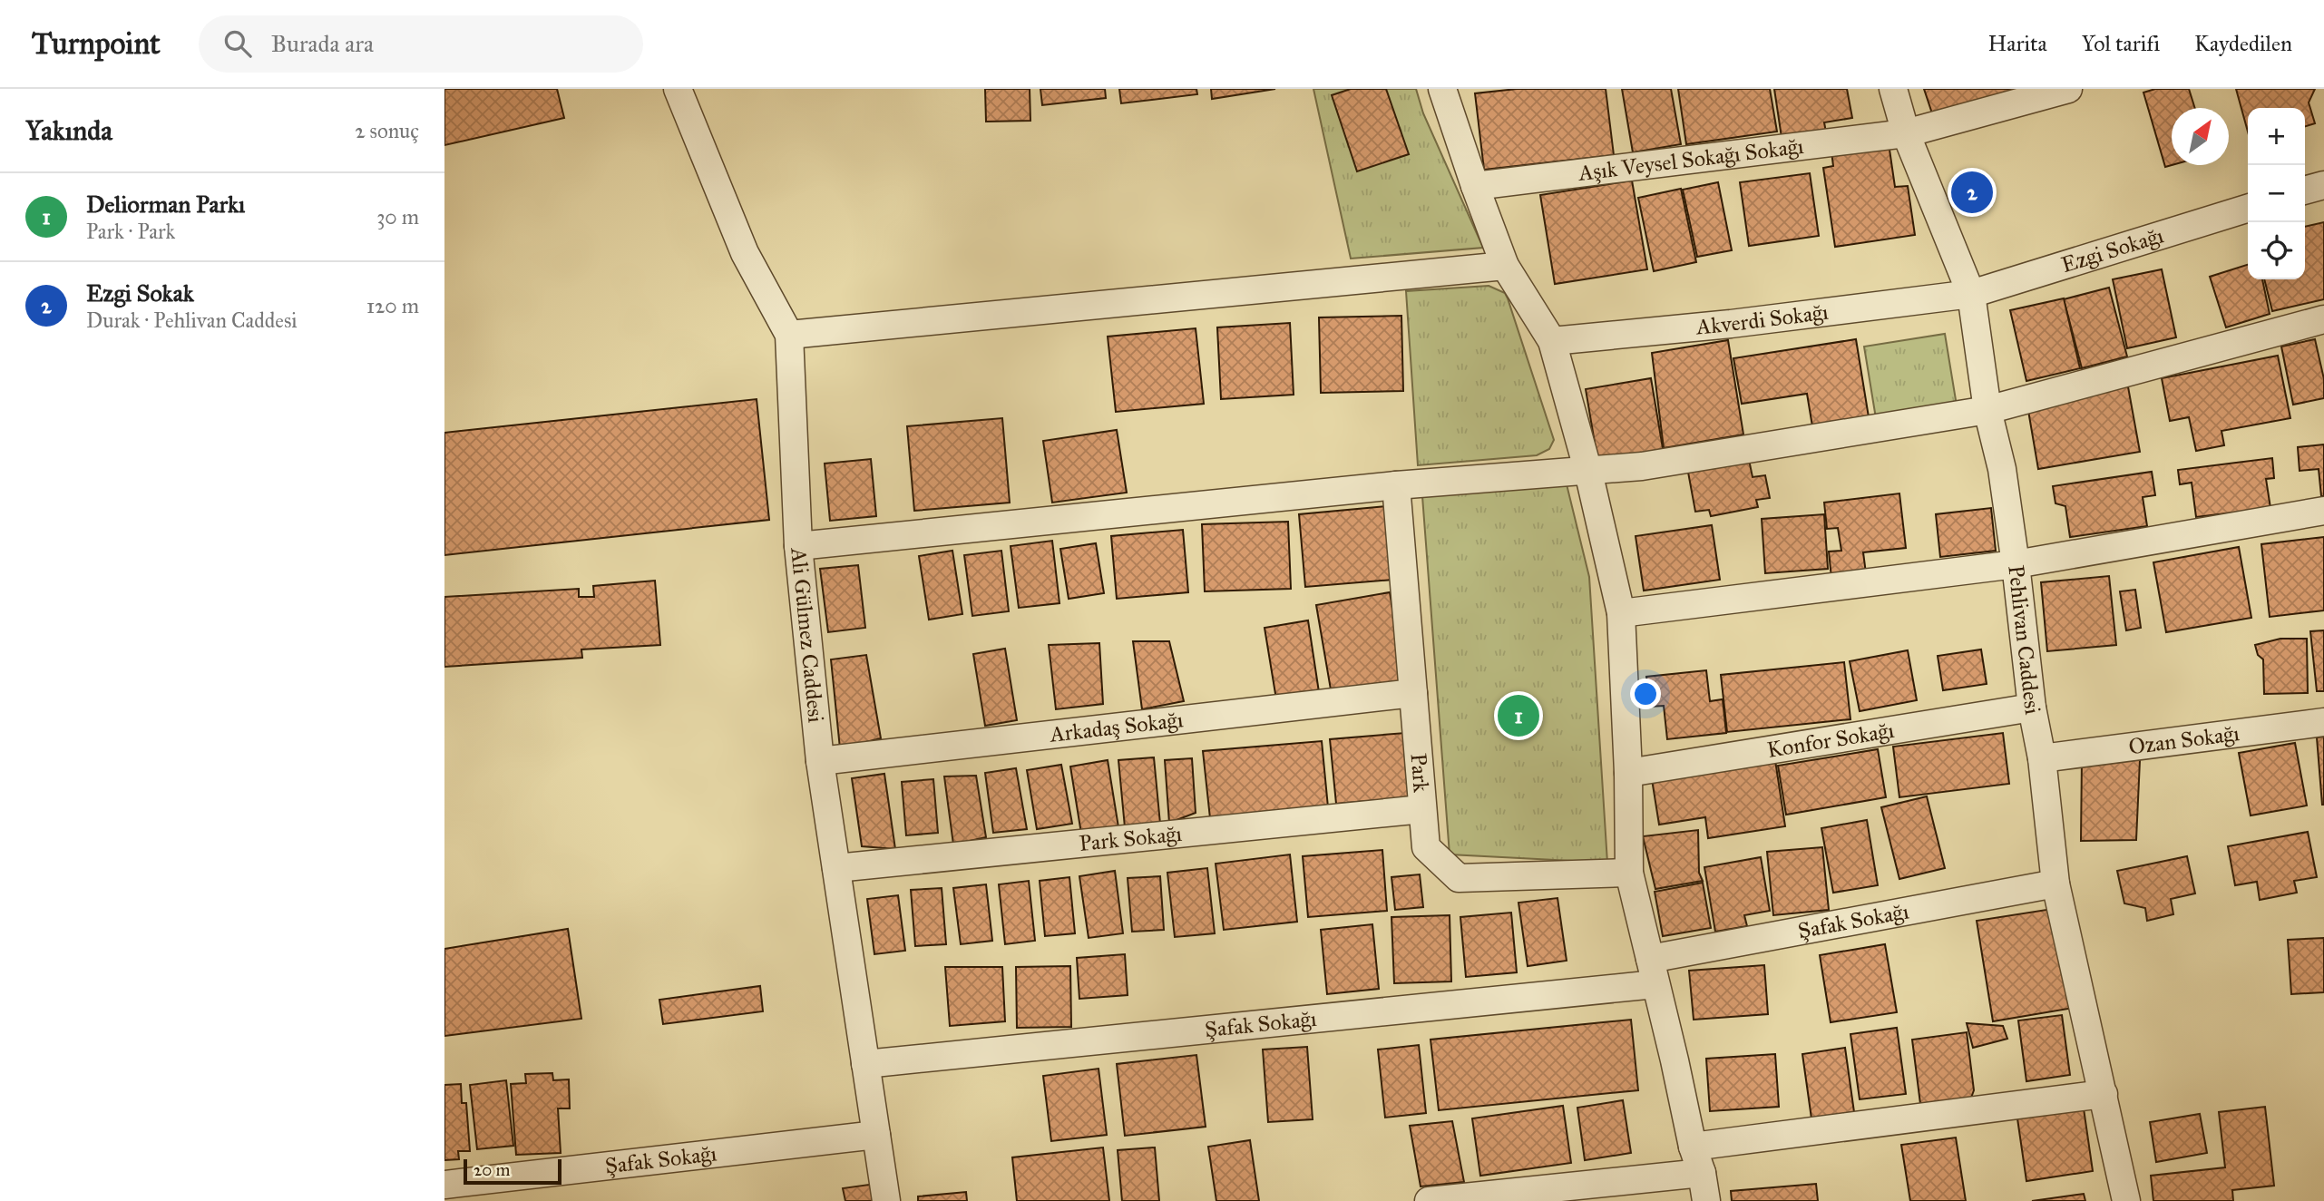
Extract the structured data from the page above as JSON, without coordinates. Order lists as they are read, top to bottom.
{
  "streets": {
    "street": [
      "Aşık Veysel Sokağı Sokağı",
      "Ezgi Sokağı",
      "Akverdi Sokağı",
      "Ali Gülmez Caddesi",
      "Pehlivan Caddesi",
      "Arkadaş Sokağı",
      "Konfor Sokağı",
      "Ozan Sokağı",
      "Park",
      "Park Sokağı",
      "Şafak Sokağı"
    ]
  },
  "crossings": [
    ["Aşık Veysel Sokağı Sokağı", "Pehlivan Caddesi"],
    ["Ezgi Sokağı", "Akverdi Sokağı"],
    ["Ezgi Sokağı", "Pehlivan Caddesi"],
    ["Akverdi Sokağı", "Pehlivan Caddesi"],
    ["Ali Gülmez Caddesi", "Arkadaş Sokağı"],
    ["Ali Gülmez Caddesi", "Park Sokağı"],
    ["Ali Gülmez Caddesi", "Şafak Sokağı"],
    ["Pehlivan Caddesi", "Konfor Sokağı"],
    ["Pehlivan Caddesi", "Ozan Sokağı"],
    ["Pehlivan Caddesi", "Şafak Sokağı"],
    ["Arkadaş Sokağı", "Park"],
    ["Park", "Park Sokağı"]
  ],
  "scale_bar": "20 m",
  "north": "top right",
  "page": {
    "header": "Turnpoint",
    "search": "Burada ara",
    "nav": ["Harita", "Yol tarifi", "Kaydedilen"],
    "heading": ["Yakında", "2 sonuç"],
    "map_buttons": ["+", "−"],
    "pins": ["2", "1"],
    "list": [
      {
        "mark": "1",
        "name": "Deliorman Parkı",
        "note": "Park · Park",
        "value": "30 m"
      },
      {
        "mark": "2",
        "name": "Ezgi Sokak",
        "note": "Durak · Pehlivan Caddesi",
        "value": "120 m"
      }
    ],
    "scale": "20 m"
  }
}
